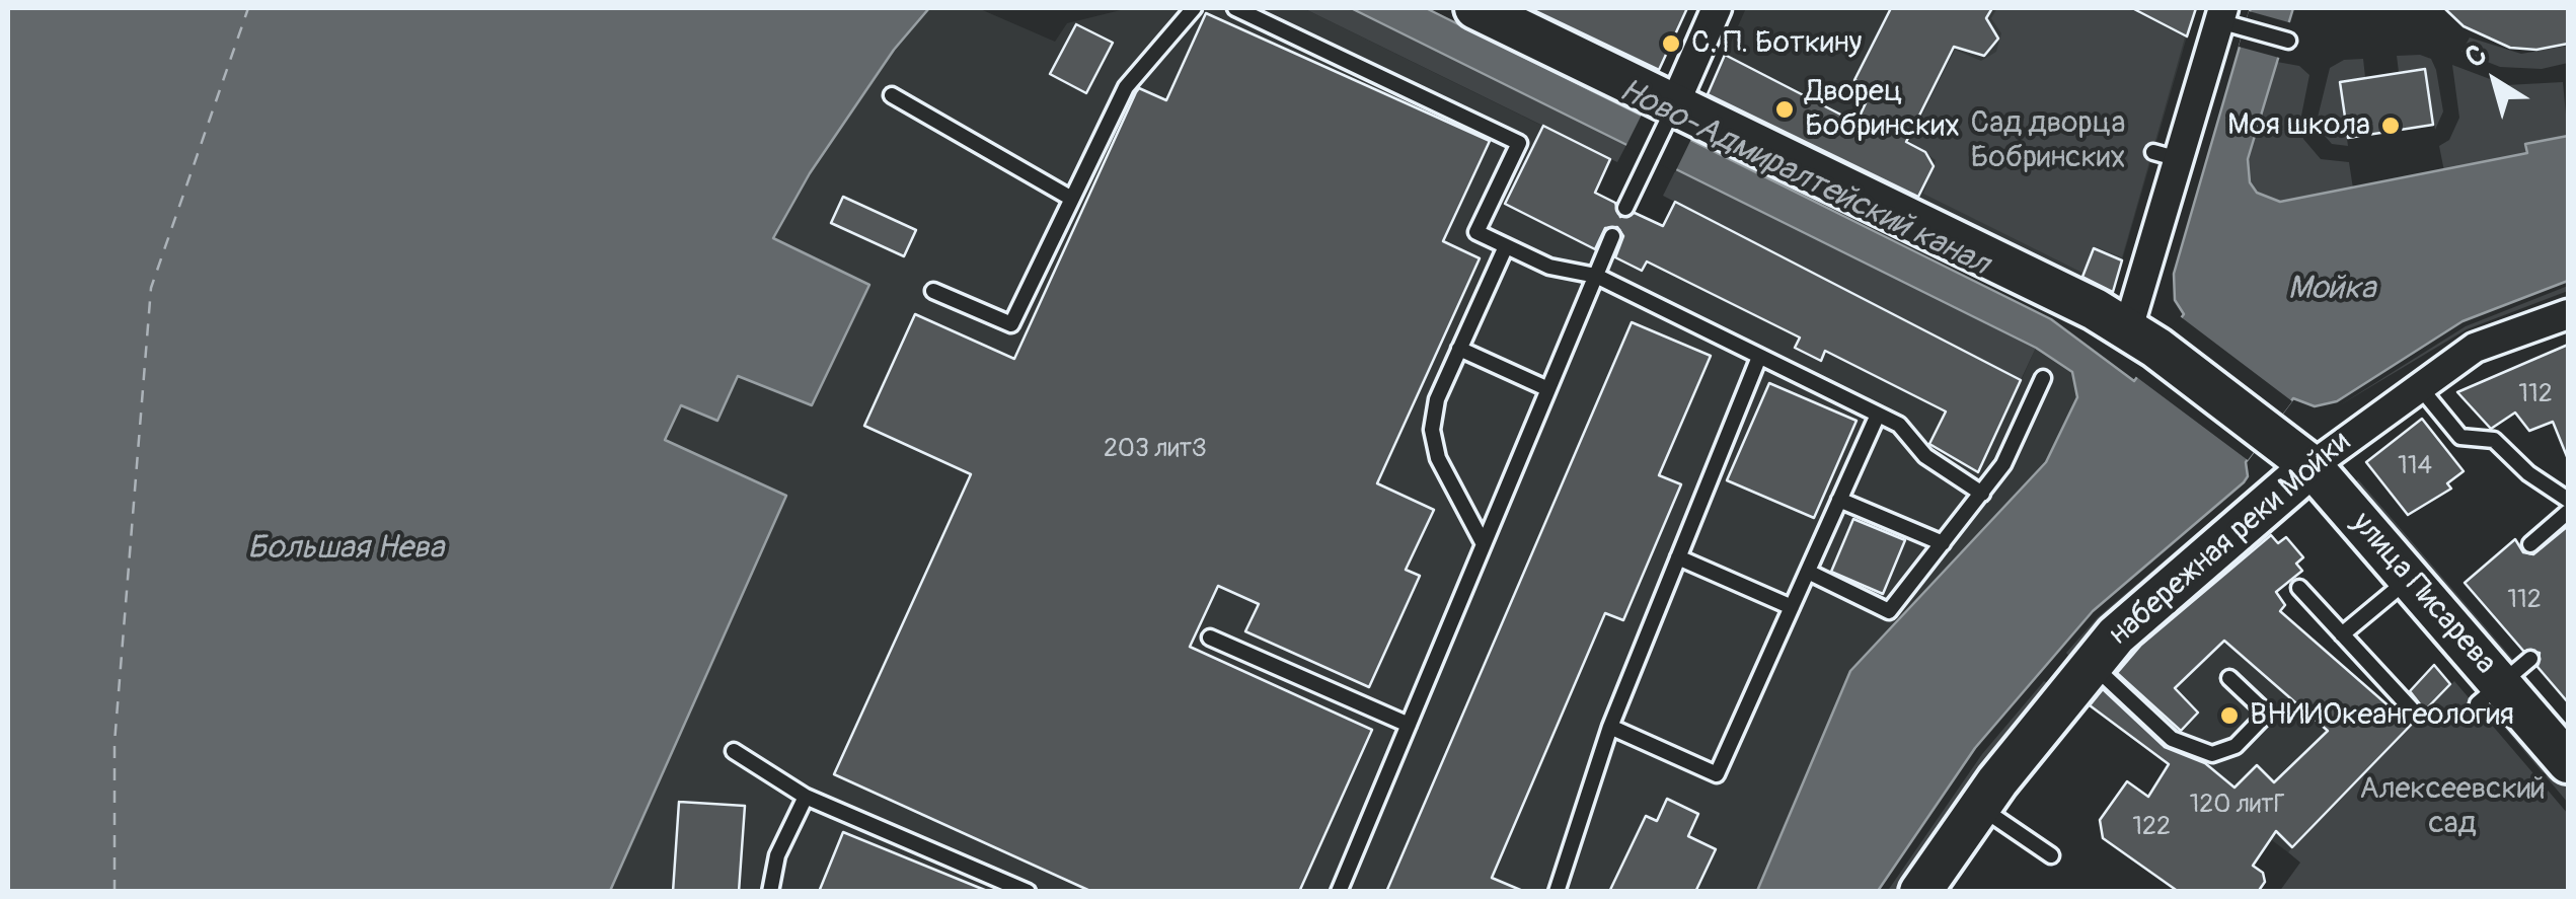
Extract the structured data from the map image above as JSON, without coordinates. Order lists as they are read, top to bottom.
{
  "streets": {
    "main road": ["набережная реки Мойки", "улица Писарева"]
  },
  "crossings": [
    ["набережная реки Мойки", "улица Писарева"]
  ],
  "water": ["Ново-Адмиралтейский канал", "Мойка", "Большая Нева"],
  "parks": ["Сад дворца Бобринских", "Алексеевский сад"],
  "places": [
    "С. П. Боткину",
    "Дворец Бобринских",
    "Моя школа",
    "ВНИИОкеангеология"
  ],
  "house_numbers": [
    "112",
    "203 литЗ",
    "114",
    "112",
    "120 литГ",
    "122"
  ],
  "north": "top left"
}
